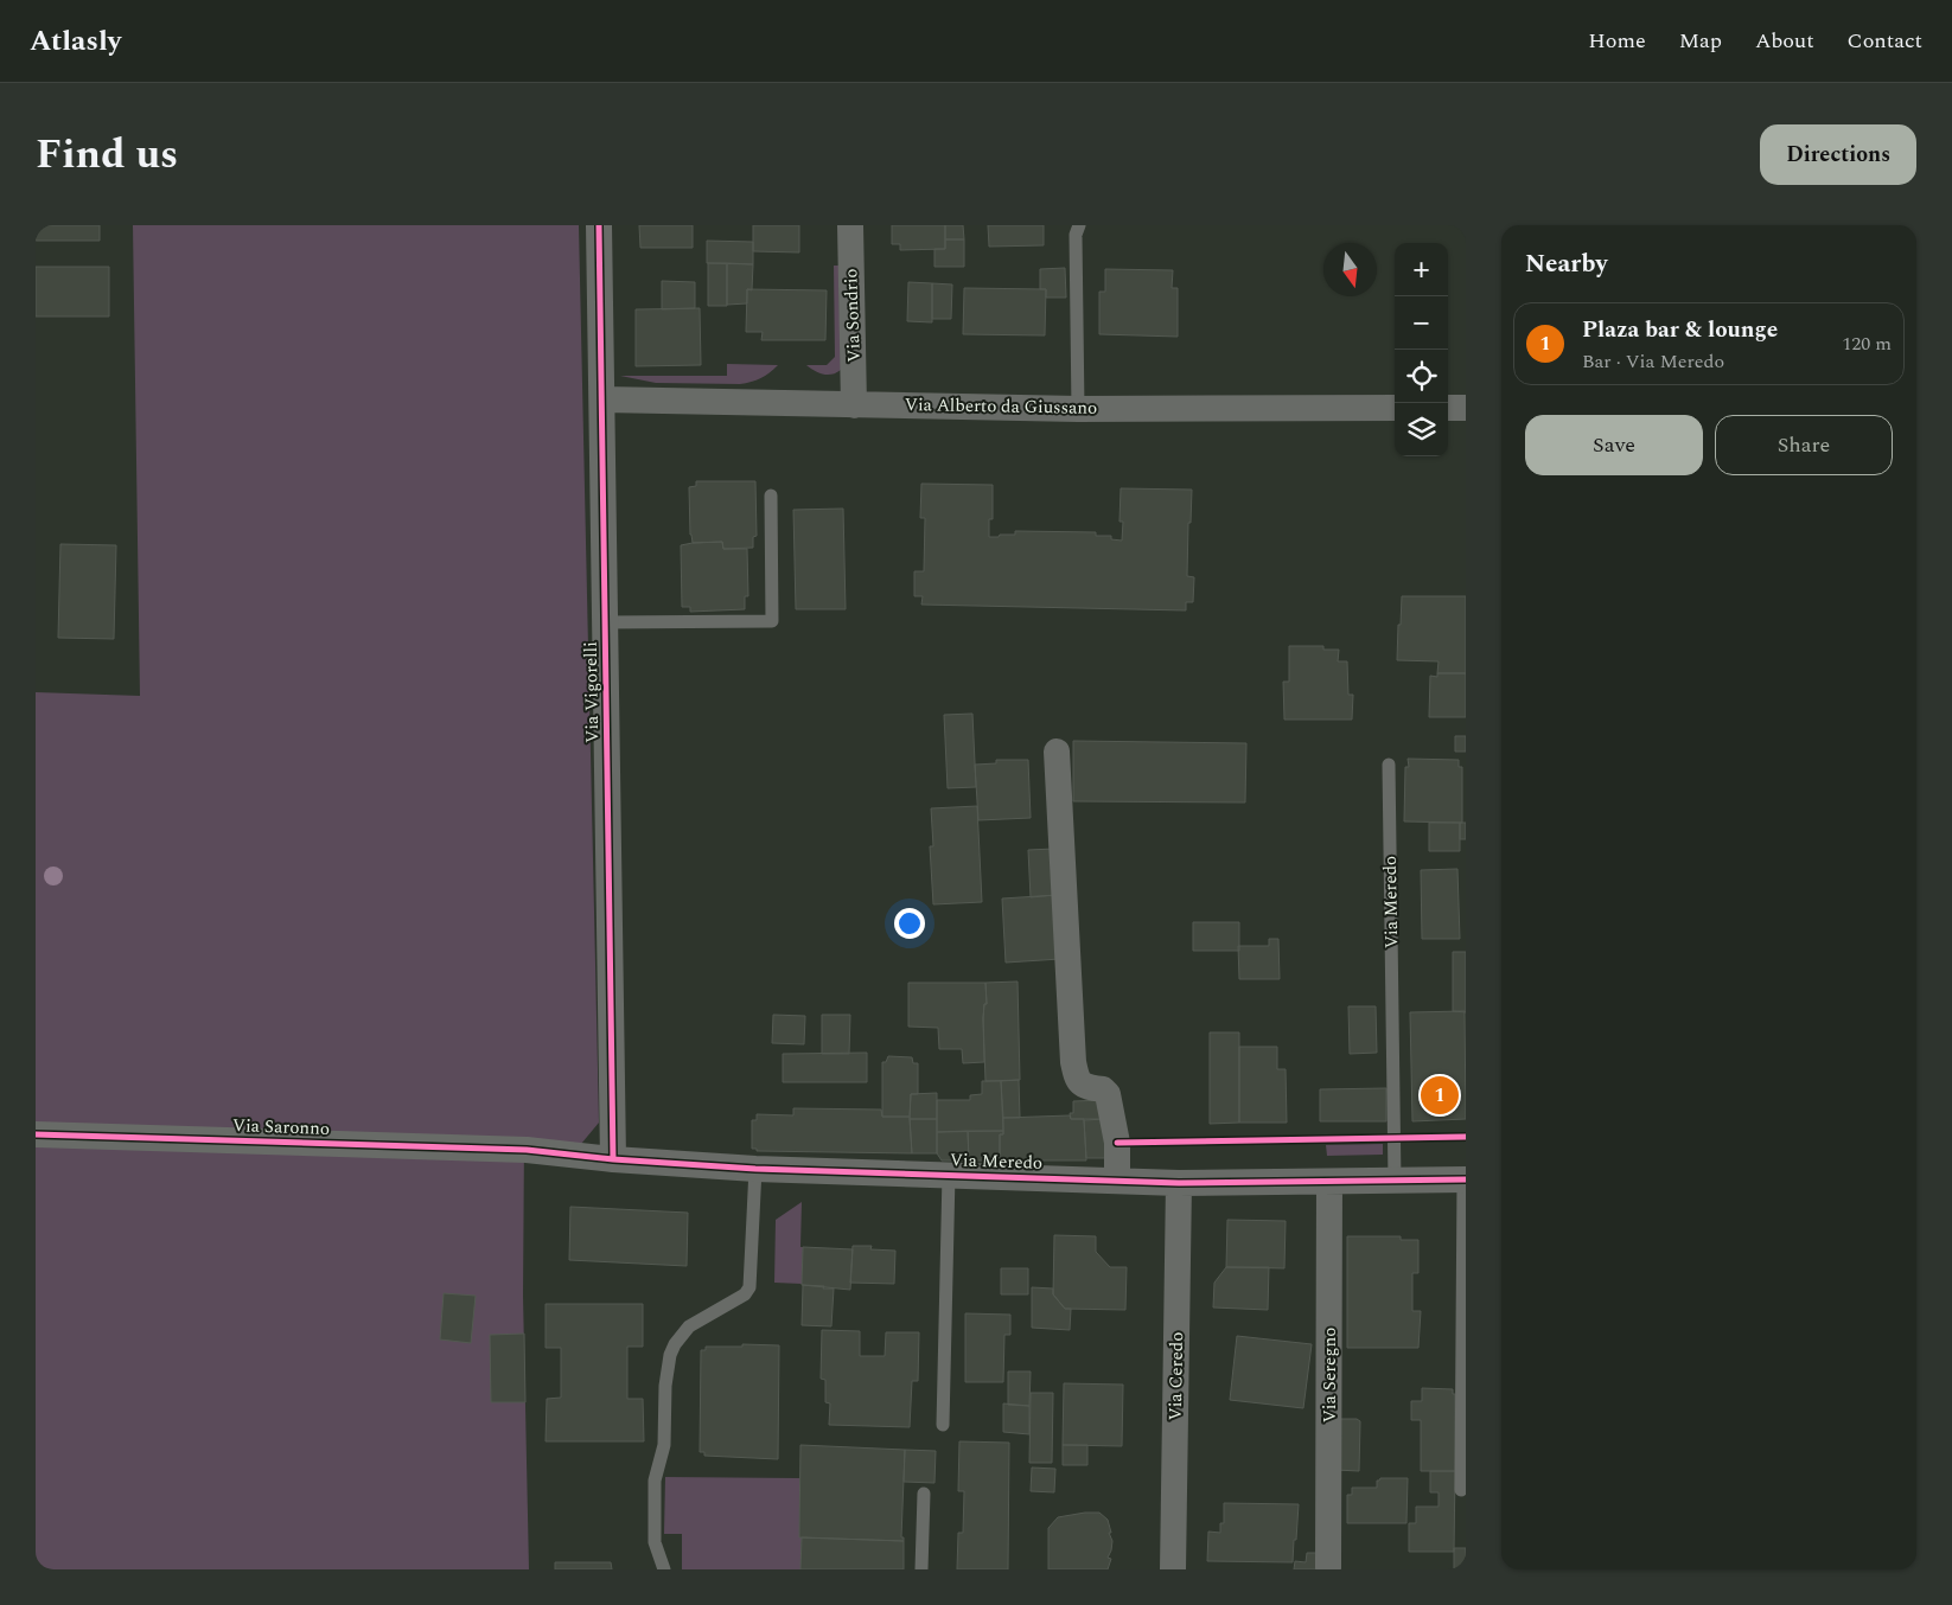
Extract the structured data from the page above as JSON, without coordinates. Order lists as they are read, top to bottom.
{
  "streets": {
    "street": [
      "Via Sondrio",
      "Via Alberto da Giussano",
      "Via Vigorelli",
      "Via Meredo",
      "Via Saronno",
      "Via Seregno",
      "Via Ceredo"
    ]
  },
  "crossings": [
    ["Via Sondrio", "Via Alberto da Giussano"],
    ["Via Alberto da Giussano", "Via Vigorelli"],
    ["Via Vigorelli", "Via Meredo"],
    ["Via Meredo", "Via Saronno"],
    ["Via Meredo", "Via Seregno"],
    ["Via Meredo", "Via Ceredo"]
  ],
  "north": "bottom",
  "page": {
    "header": "Atlasly",
    "nav": [
      "Home",
      "Map",
      "About",
      "Contact"
    ],
    "title": "Find us",
    "buttons": [
      "Directions",
      ["Save", "Share"]
    ],
    "heading": "Nearby",
    "map_buttons": ["+", "−"],
    "list": [
      {
        "mark": "1",
        "name": "Plaza bar & lounge",
        "note": "Bar · Via Meredo",
        "value": "120 m"
      }
    ],
    "pins": "1"
  }
}
